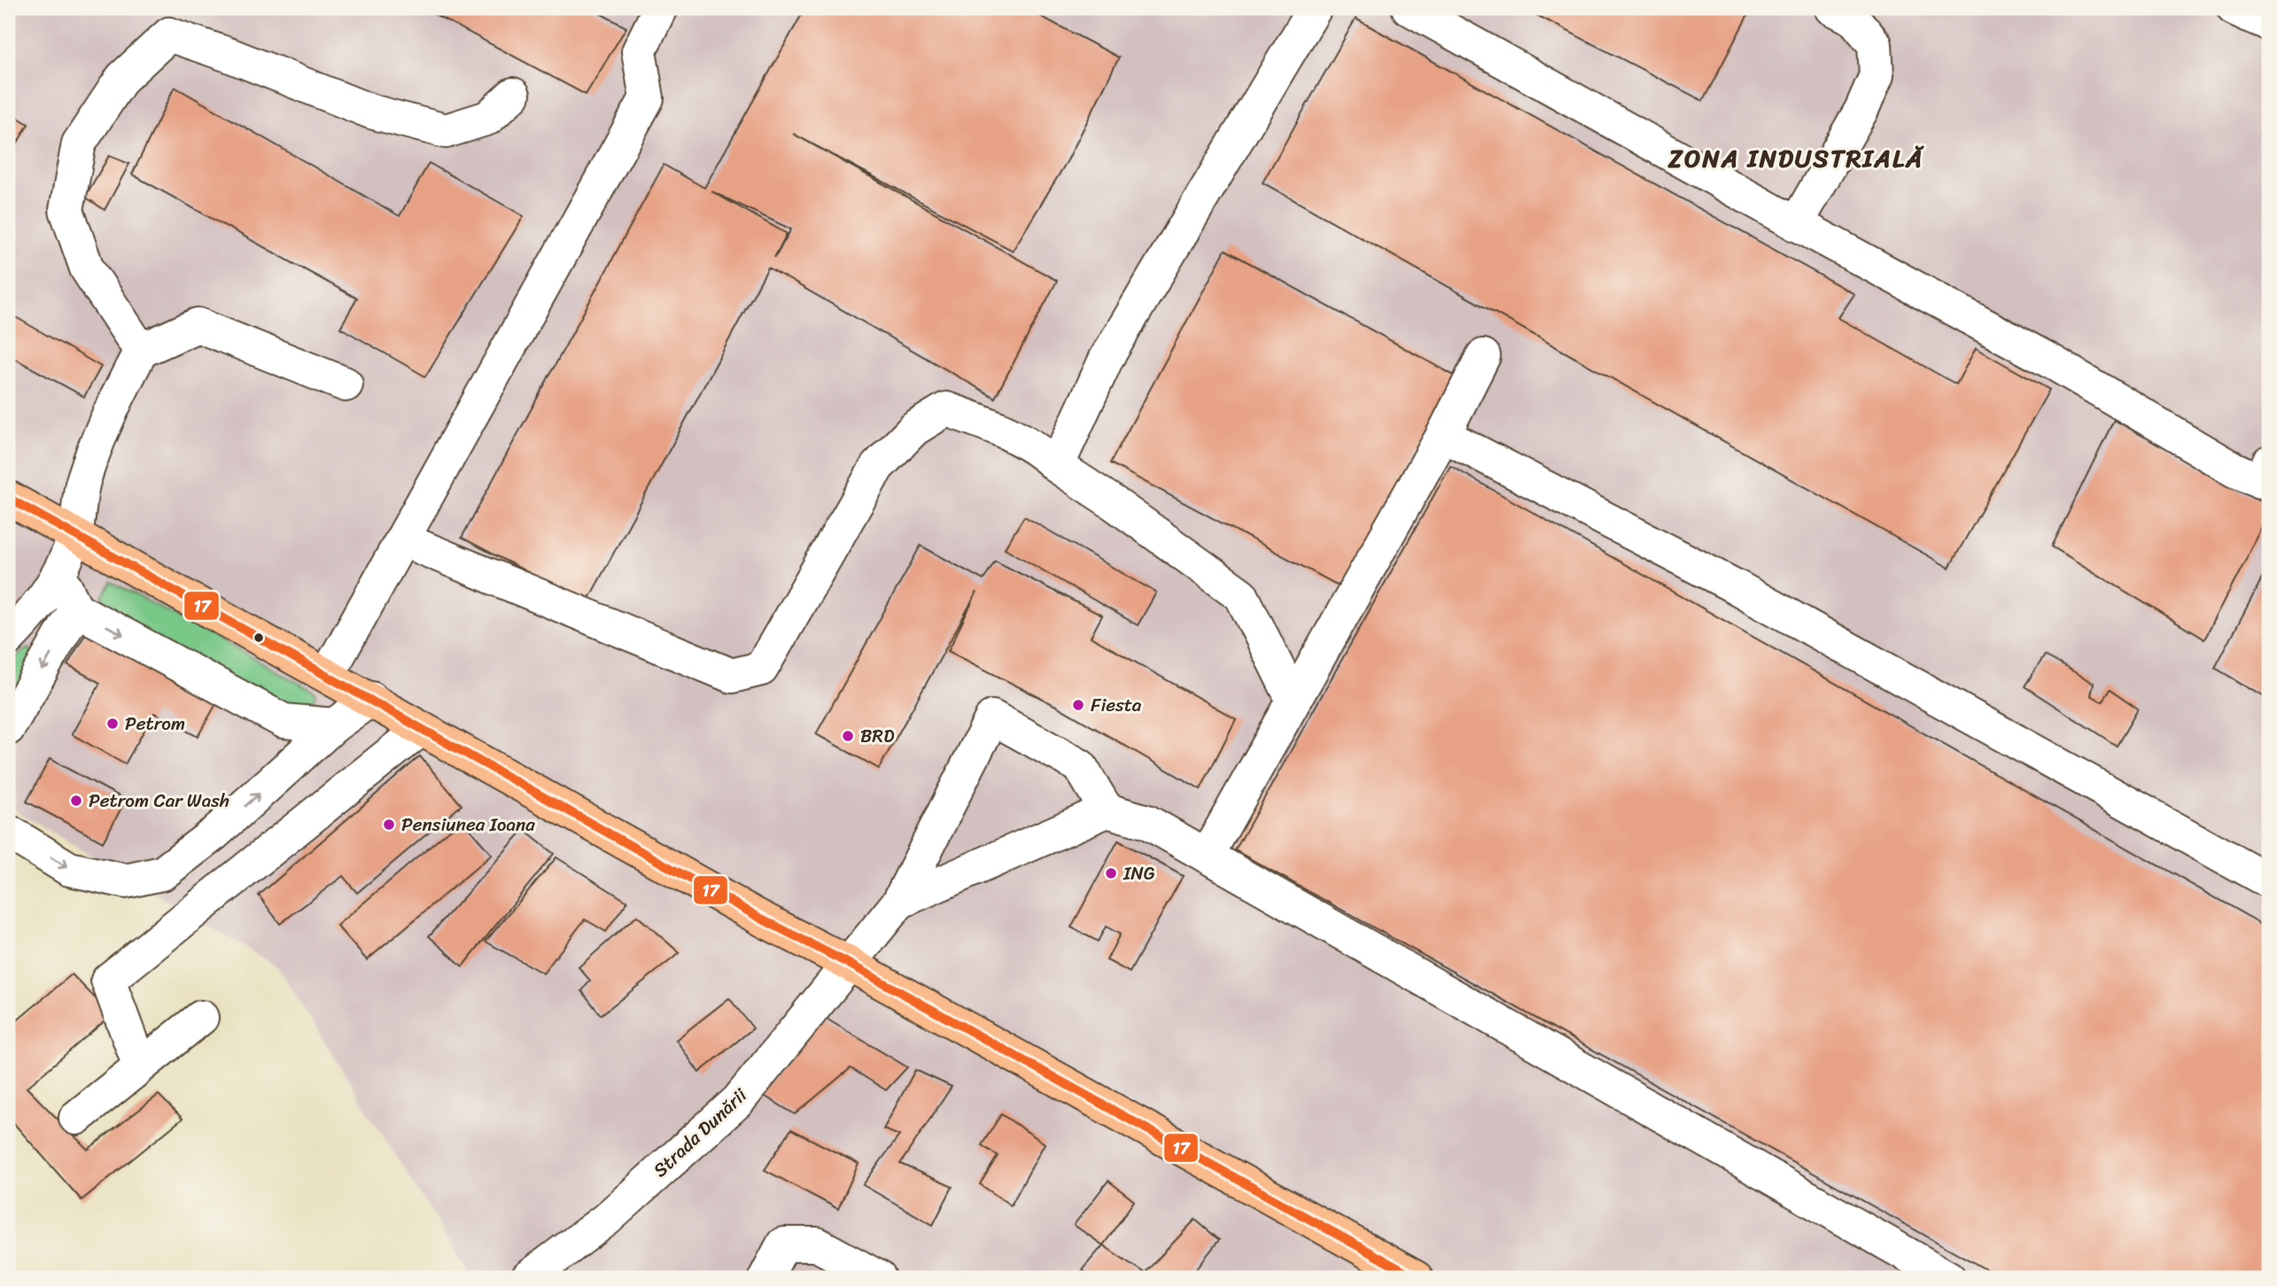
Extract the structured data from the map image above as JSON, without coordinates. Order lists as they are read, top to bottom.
{
  "streets": {
    "street": ["Strada Dunării"]
  },
  "districts": ["ZONA INDUSTRIALĂ"],
  "places": [
    "Fiesta",
    "Petrom",
    "BRD",
    "Petrom Car Wash",
    "Pensiunea Ioana",
    "ING"
  ],
  "lines": ["transit line 17"]
}
